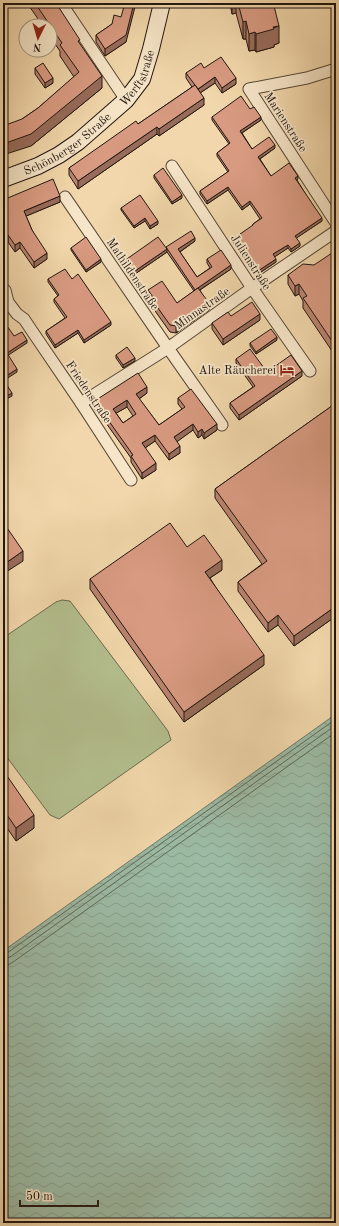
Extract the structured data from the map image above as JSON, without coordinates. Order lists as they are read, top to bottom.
{
  "streets": {
    "main road": ["Werftstraße", "Schönberger Straße"],
    "street": [
      "Marienstraße",
      "Julienstraße",
      "Mathildenstraße",
      "Minnastraße",
      "Friedenstraße"
    ]
  },
  "crossings": [
    ["Werftstraße", "Schönberger Straße"],
    ["Julienstraße", "Minnastraße"],
    ["Mathildenstraße", "Minnastraße"],
    ["Minnastraße", "Friedenstraße"]
  ],
  "places": {
    "hotel": ["Alte Räucherei"]
  },
  "scale_bar": "50 m",
  "north": "bottom"
}
